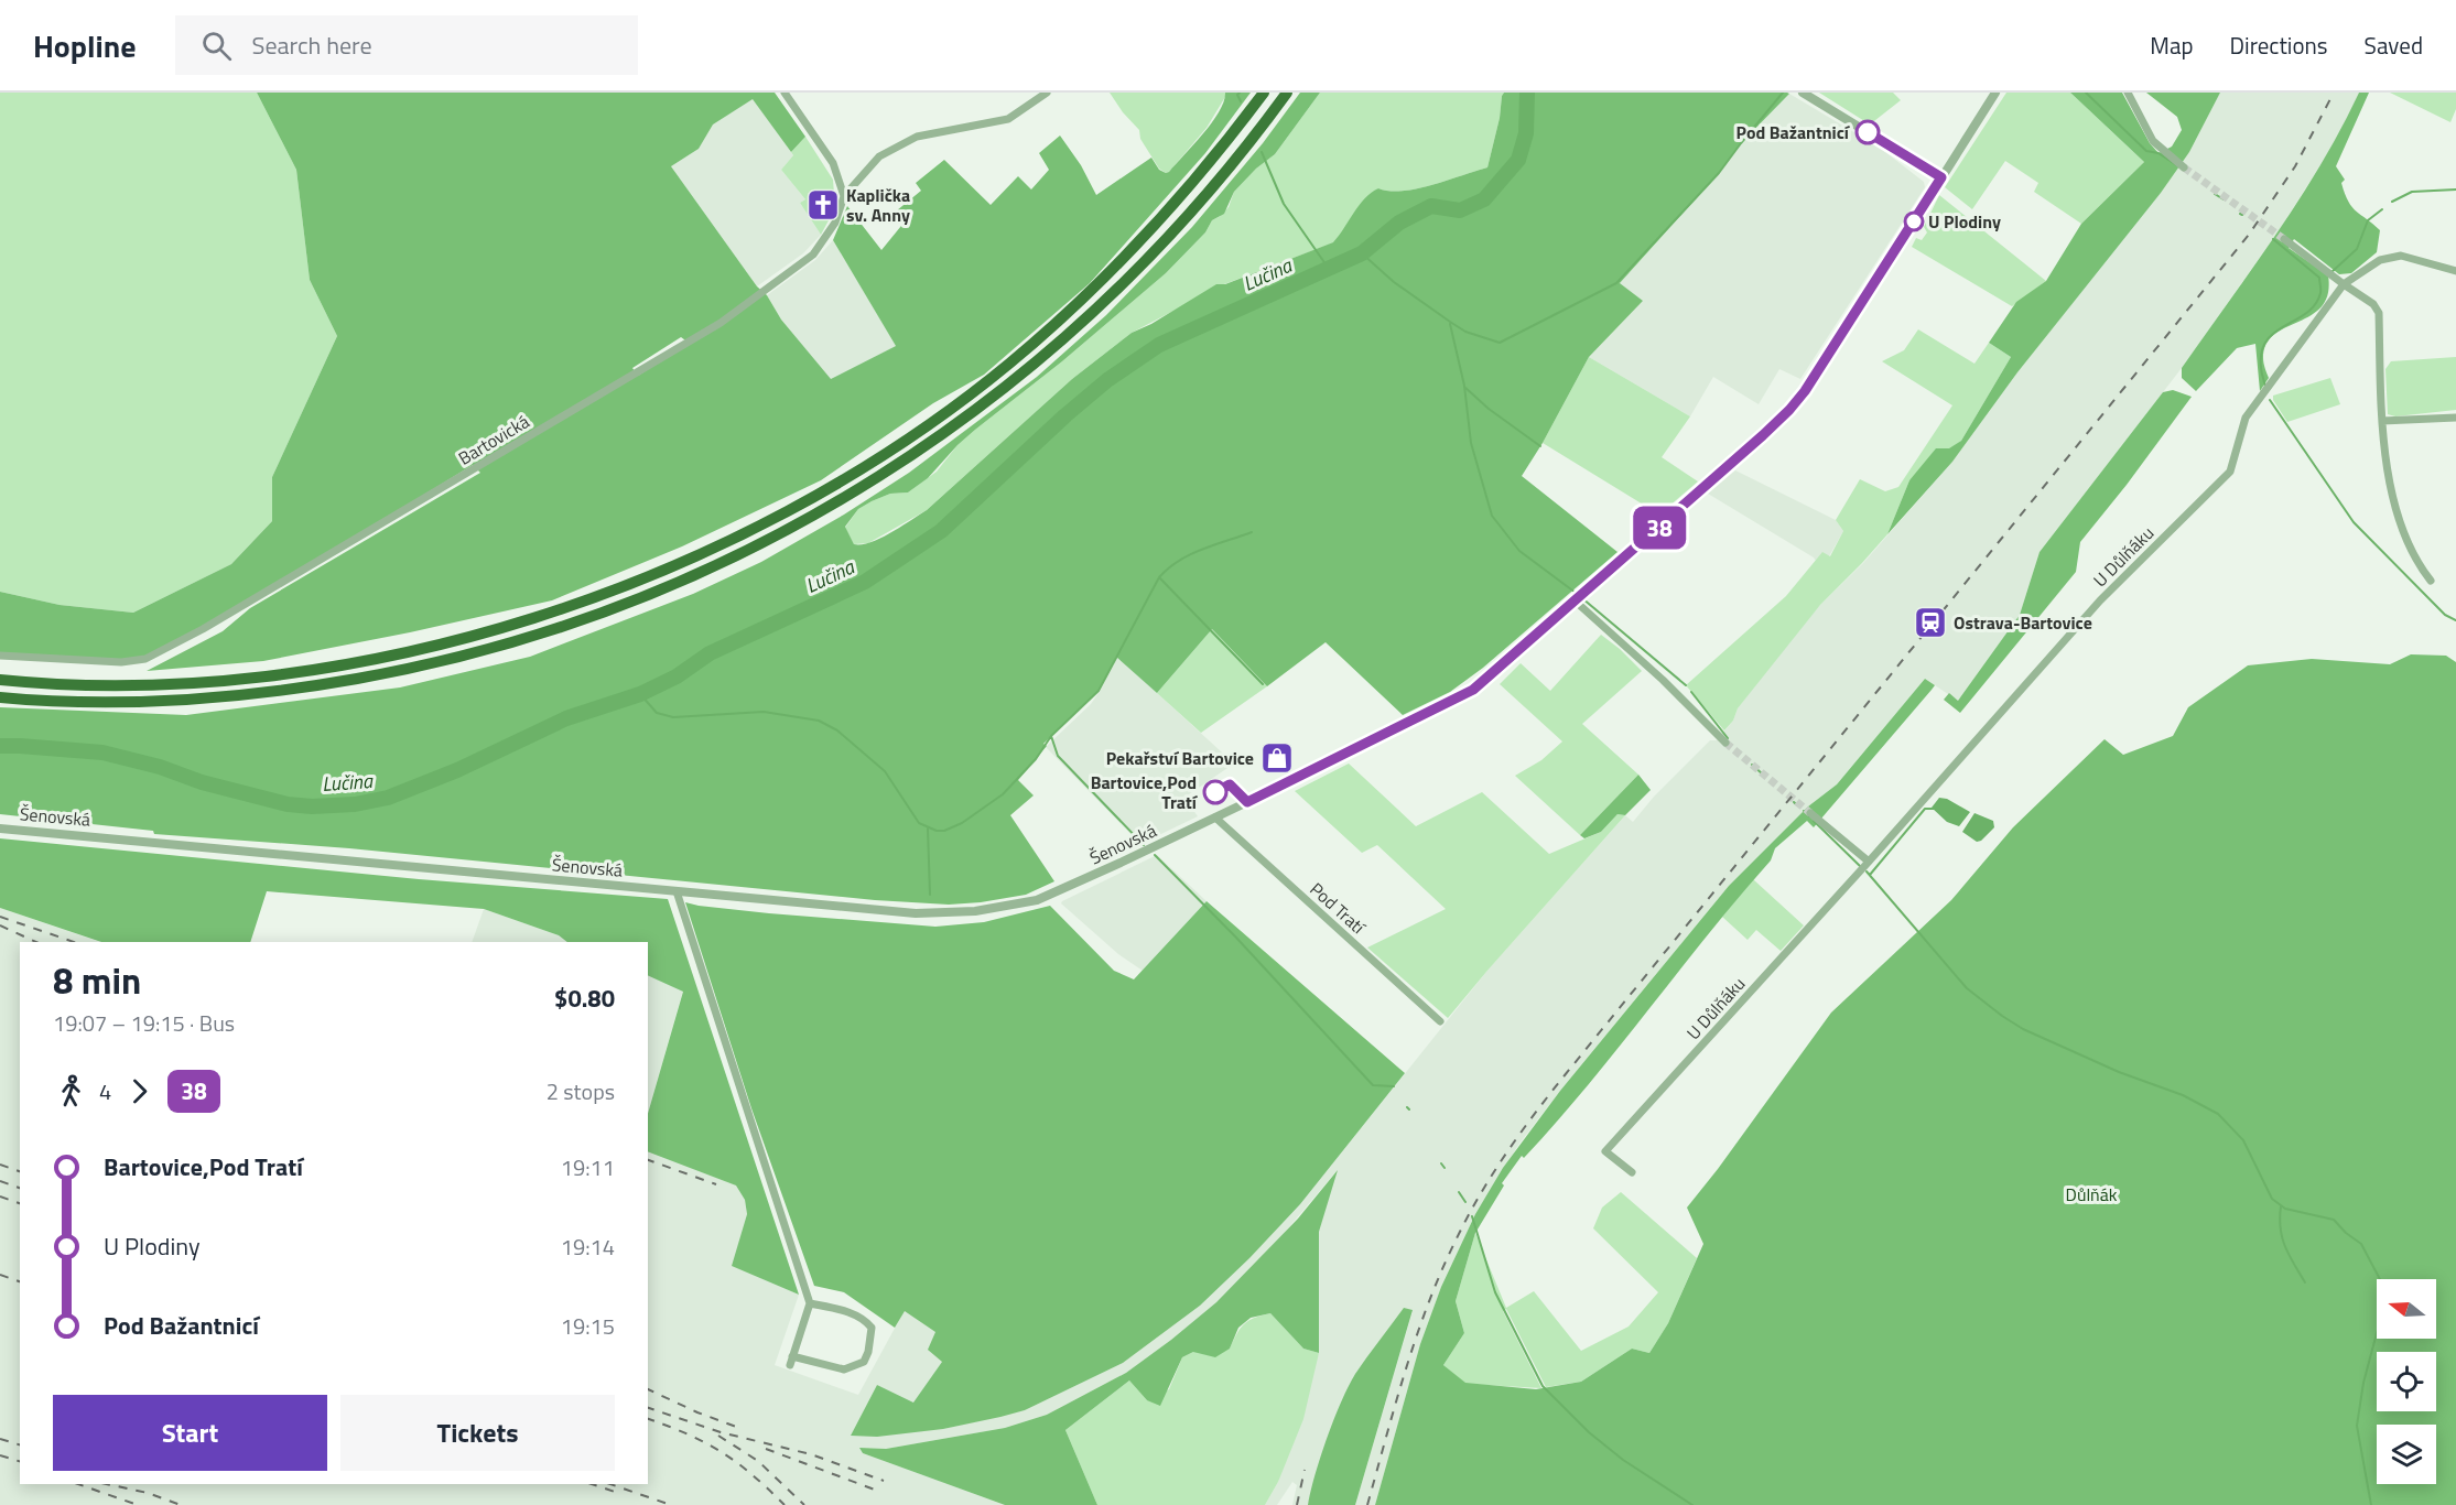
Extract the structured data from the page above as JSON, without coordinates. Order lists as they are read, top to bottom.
{
  "streets": {
    "street": [
      "Bartovická",
      "U Důlňáku",
      "Šenovská",
      "Pod Tratí"
    ]
  },
  "crossings": [
    ["Šenovská", "Pod Tratí"]
  ],
  "water": ["Lučina"],
  "parks": ["Důlňák"],
  "places": {
    "other": ["Pod Bažantnicí", "U Plodiny", "Bartovice,Pod Tratí"],
    "church": ["Kaplička sv. Anny"],
    "station": ["Ostrava-Bartovice"],
    "shop": ["Pekařství Bartovice"]
  },
  "lines": ["bus line 38"],
  "north": "left",
  "page": {
    "header": "Hopline",
    "search": "Search here",
    "nav": ["Map", "Directions", "Saved"],
    "on_map": "38",
    "heading": ["8 min", "19:07 – 19:15 · Bus", "$0.80"],
    "legs": ["4", "38", "2 stops"],
    "list": [
      {
        "name": "Bartovice,Pod Tratí",
        "value": "19:11"
      },
      {
        "name": "U Plodiny",
        "value": "19:14"
      },
      {
        "name": "Pod Bažantnicí",
        "value": "19:15"
      }
    ],
    "buttons": ["Start", "Tickets"]
  }
}
